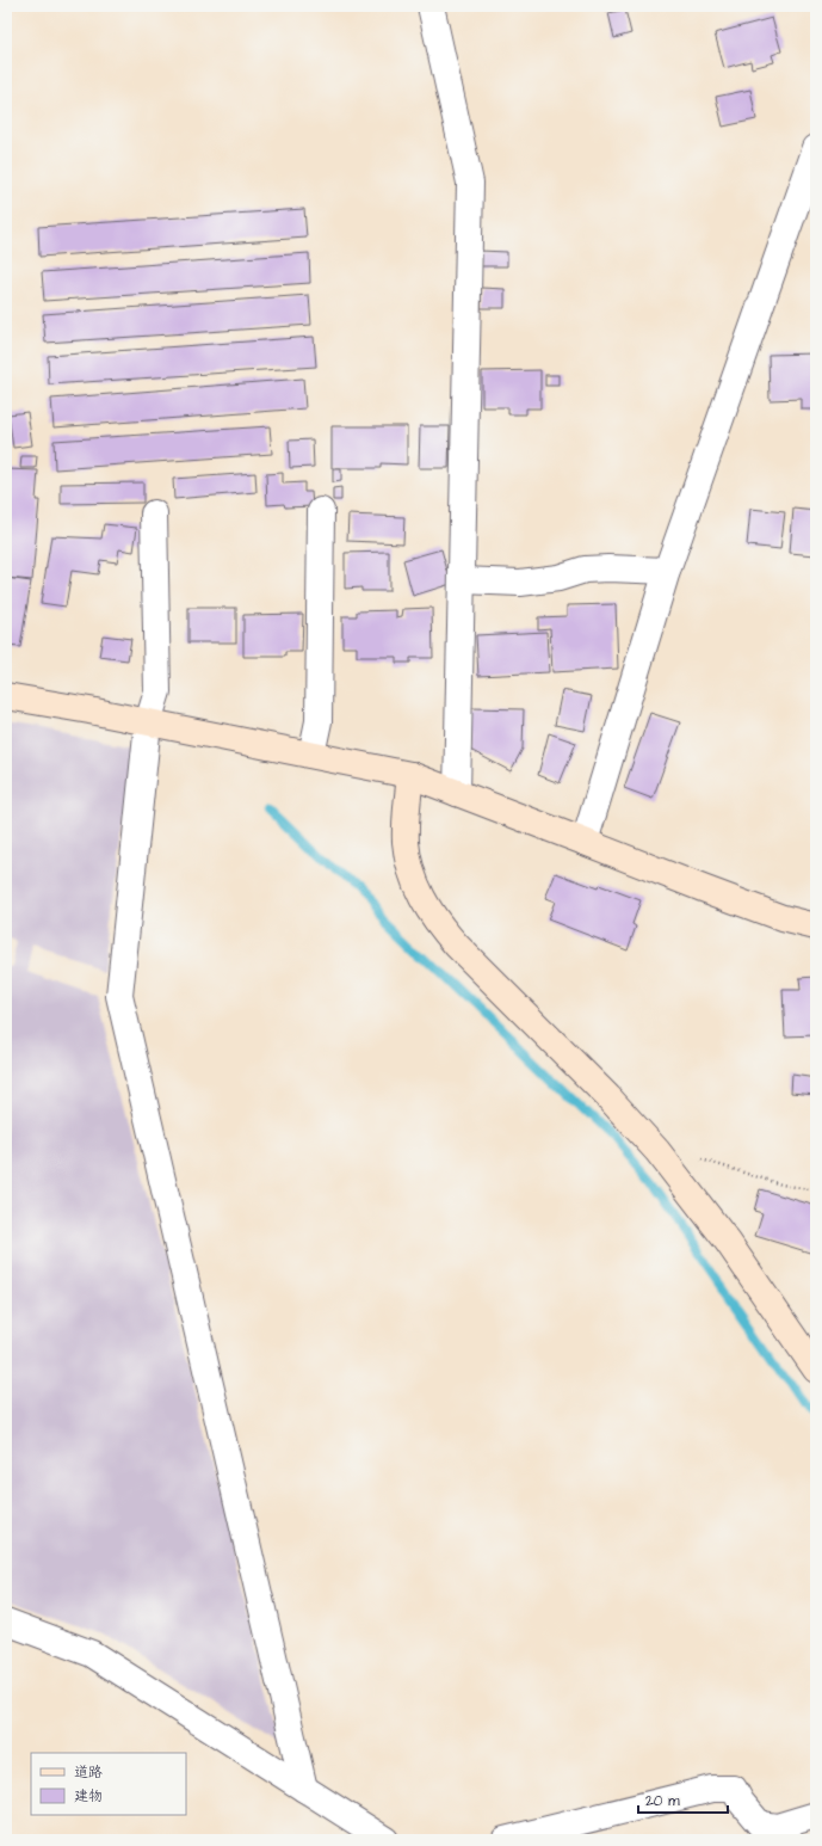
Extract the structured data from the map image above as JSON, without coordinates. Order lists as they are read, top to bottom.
{
  "legend": ["道路", "建物"],
  "scale_bar": "20 m"
}
